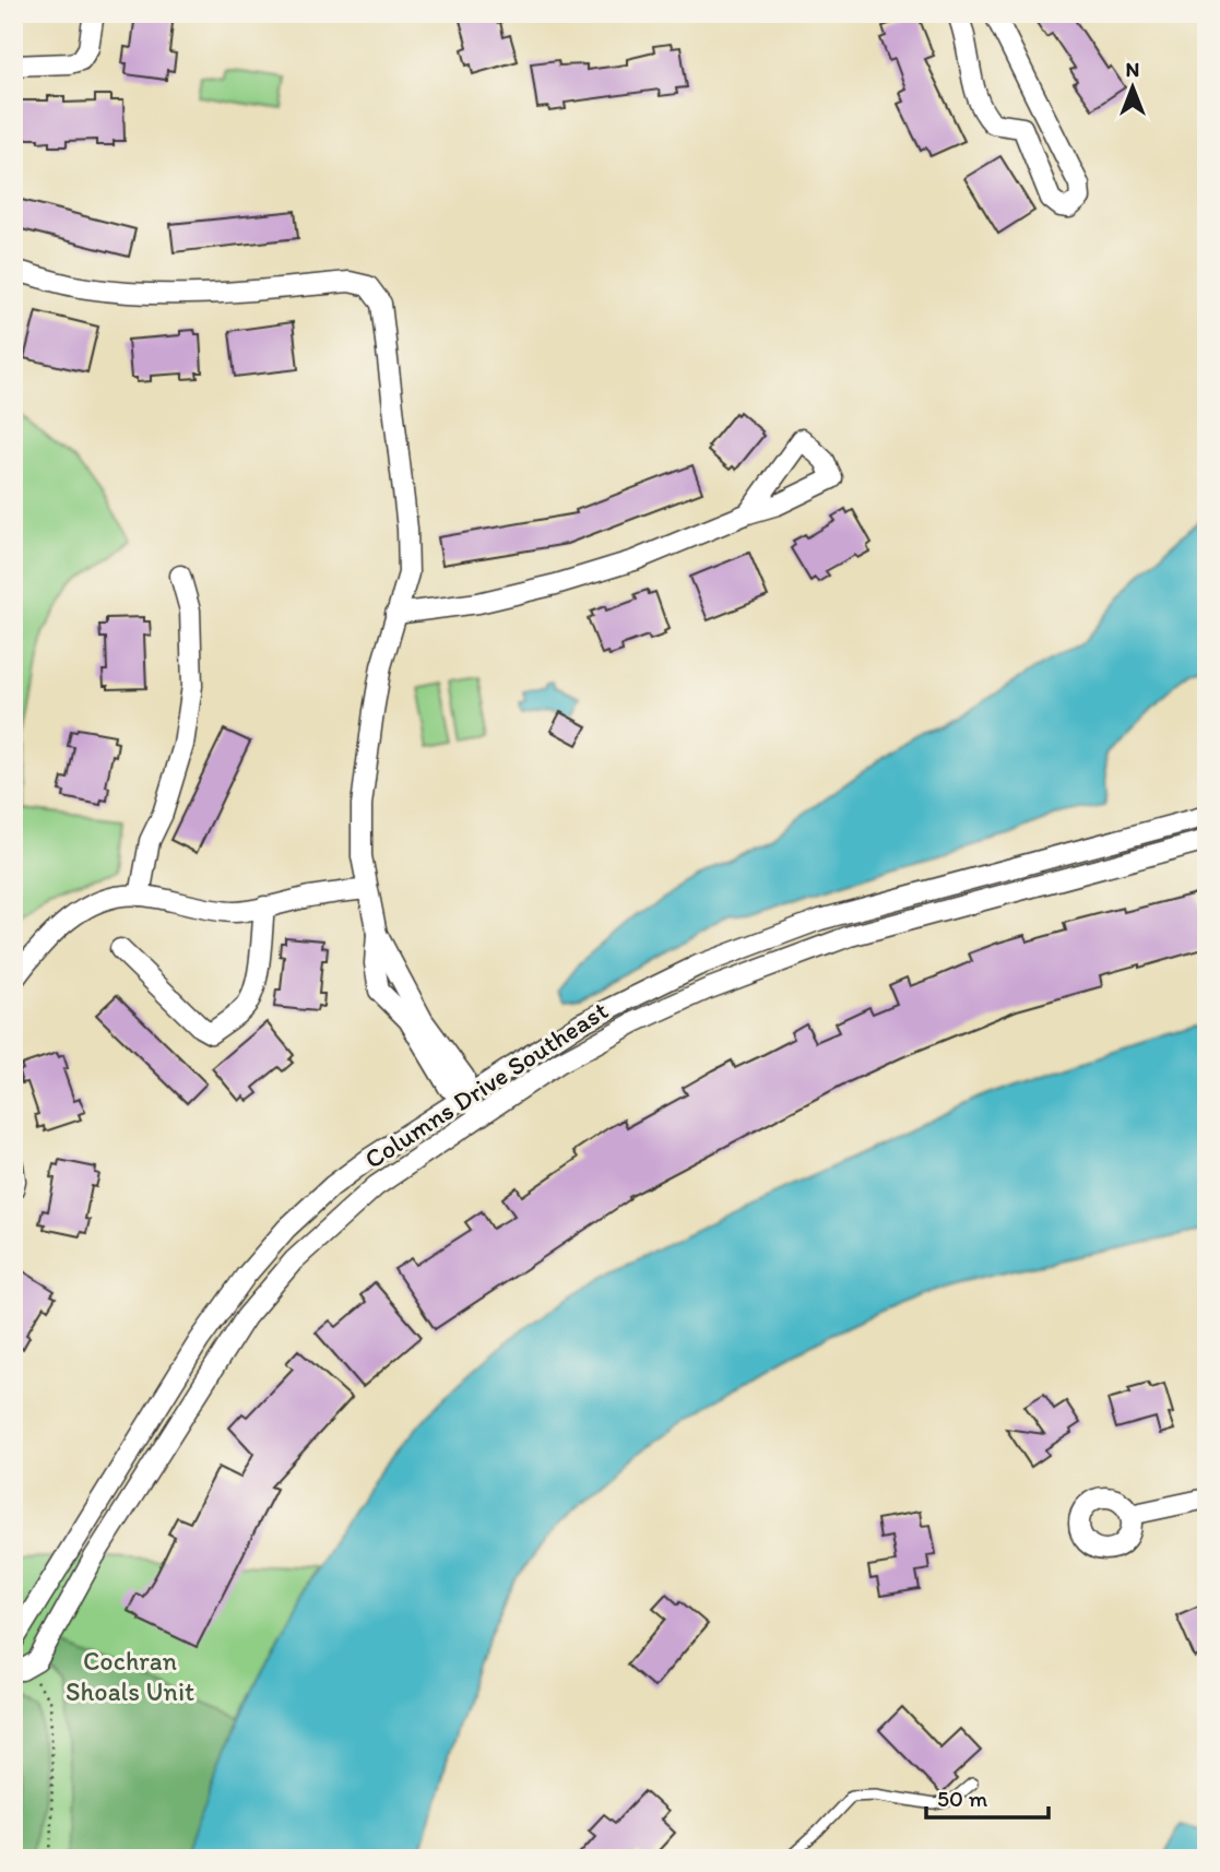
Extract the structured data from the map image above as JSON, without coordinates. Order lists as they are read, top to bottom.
{
  "streets": {
    "street": ["Columns Drive Southeast"]
  },
  "parks": ["Cochran Shoals Unit"],
  "scale_bar": "50 m",
  "north": "top"
}
